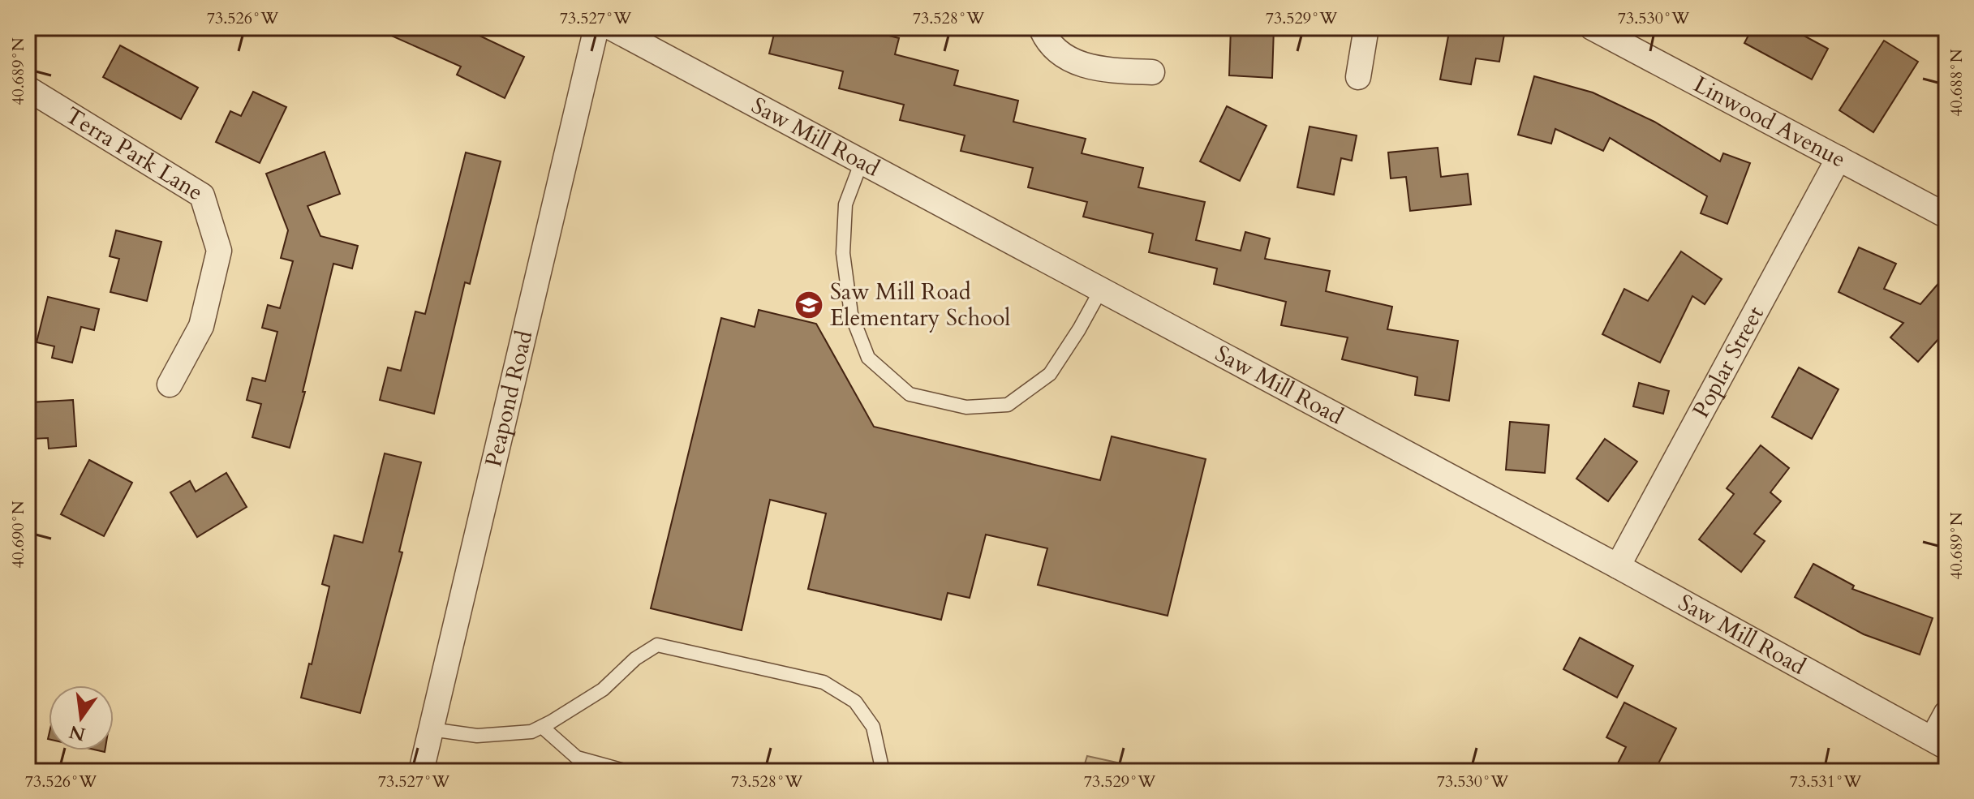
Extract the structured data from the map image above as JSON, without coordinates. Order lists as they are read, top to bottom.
{
  "streets": {
    "street": [
      "Linwood Avenue",
      "Saw Mill Road",
      "Terra Park Lane",
      "Poplar Street",
      "Peapond Road"
    ]
  },
  "crossings": [
    ["Linwood Avenue", "Poplar Street"],
    ["Saw Mill Road", "Poplar Street"]
  ],
  "places": {
    "school or university": ["Saw Mill Road Elementary School"]
  },
  "north": "bottom",
  "coordinates": [
    "73.526°W",
    "73.527°W",
    "73.528°W",
    "73.529°W",
    "73.530°W",
    "40.689°N",
    "40.688°N",
    "40.690°N",
    "73.531°W"
  ]
}
